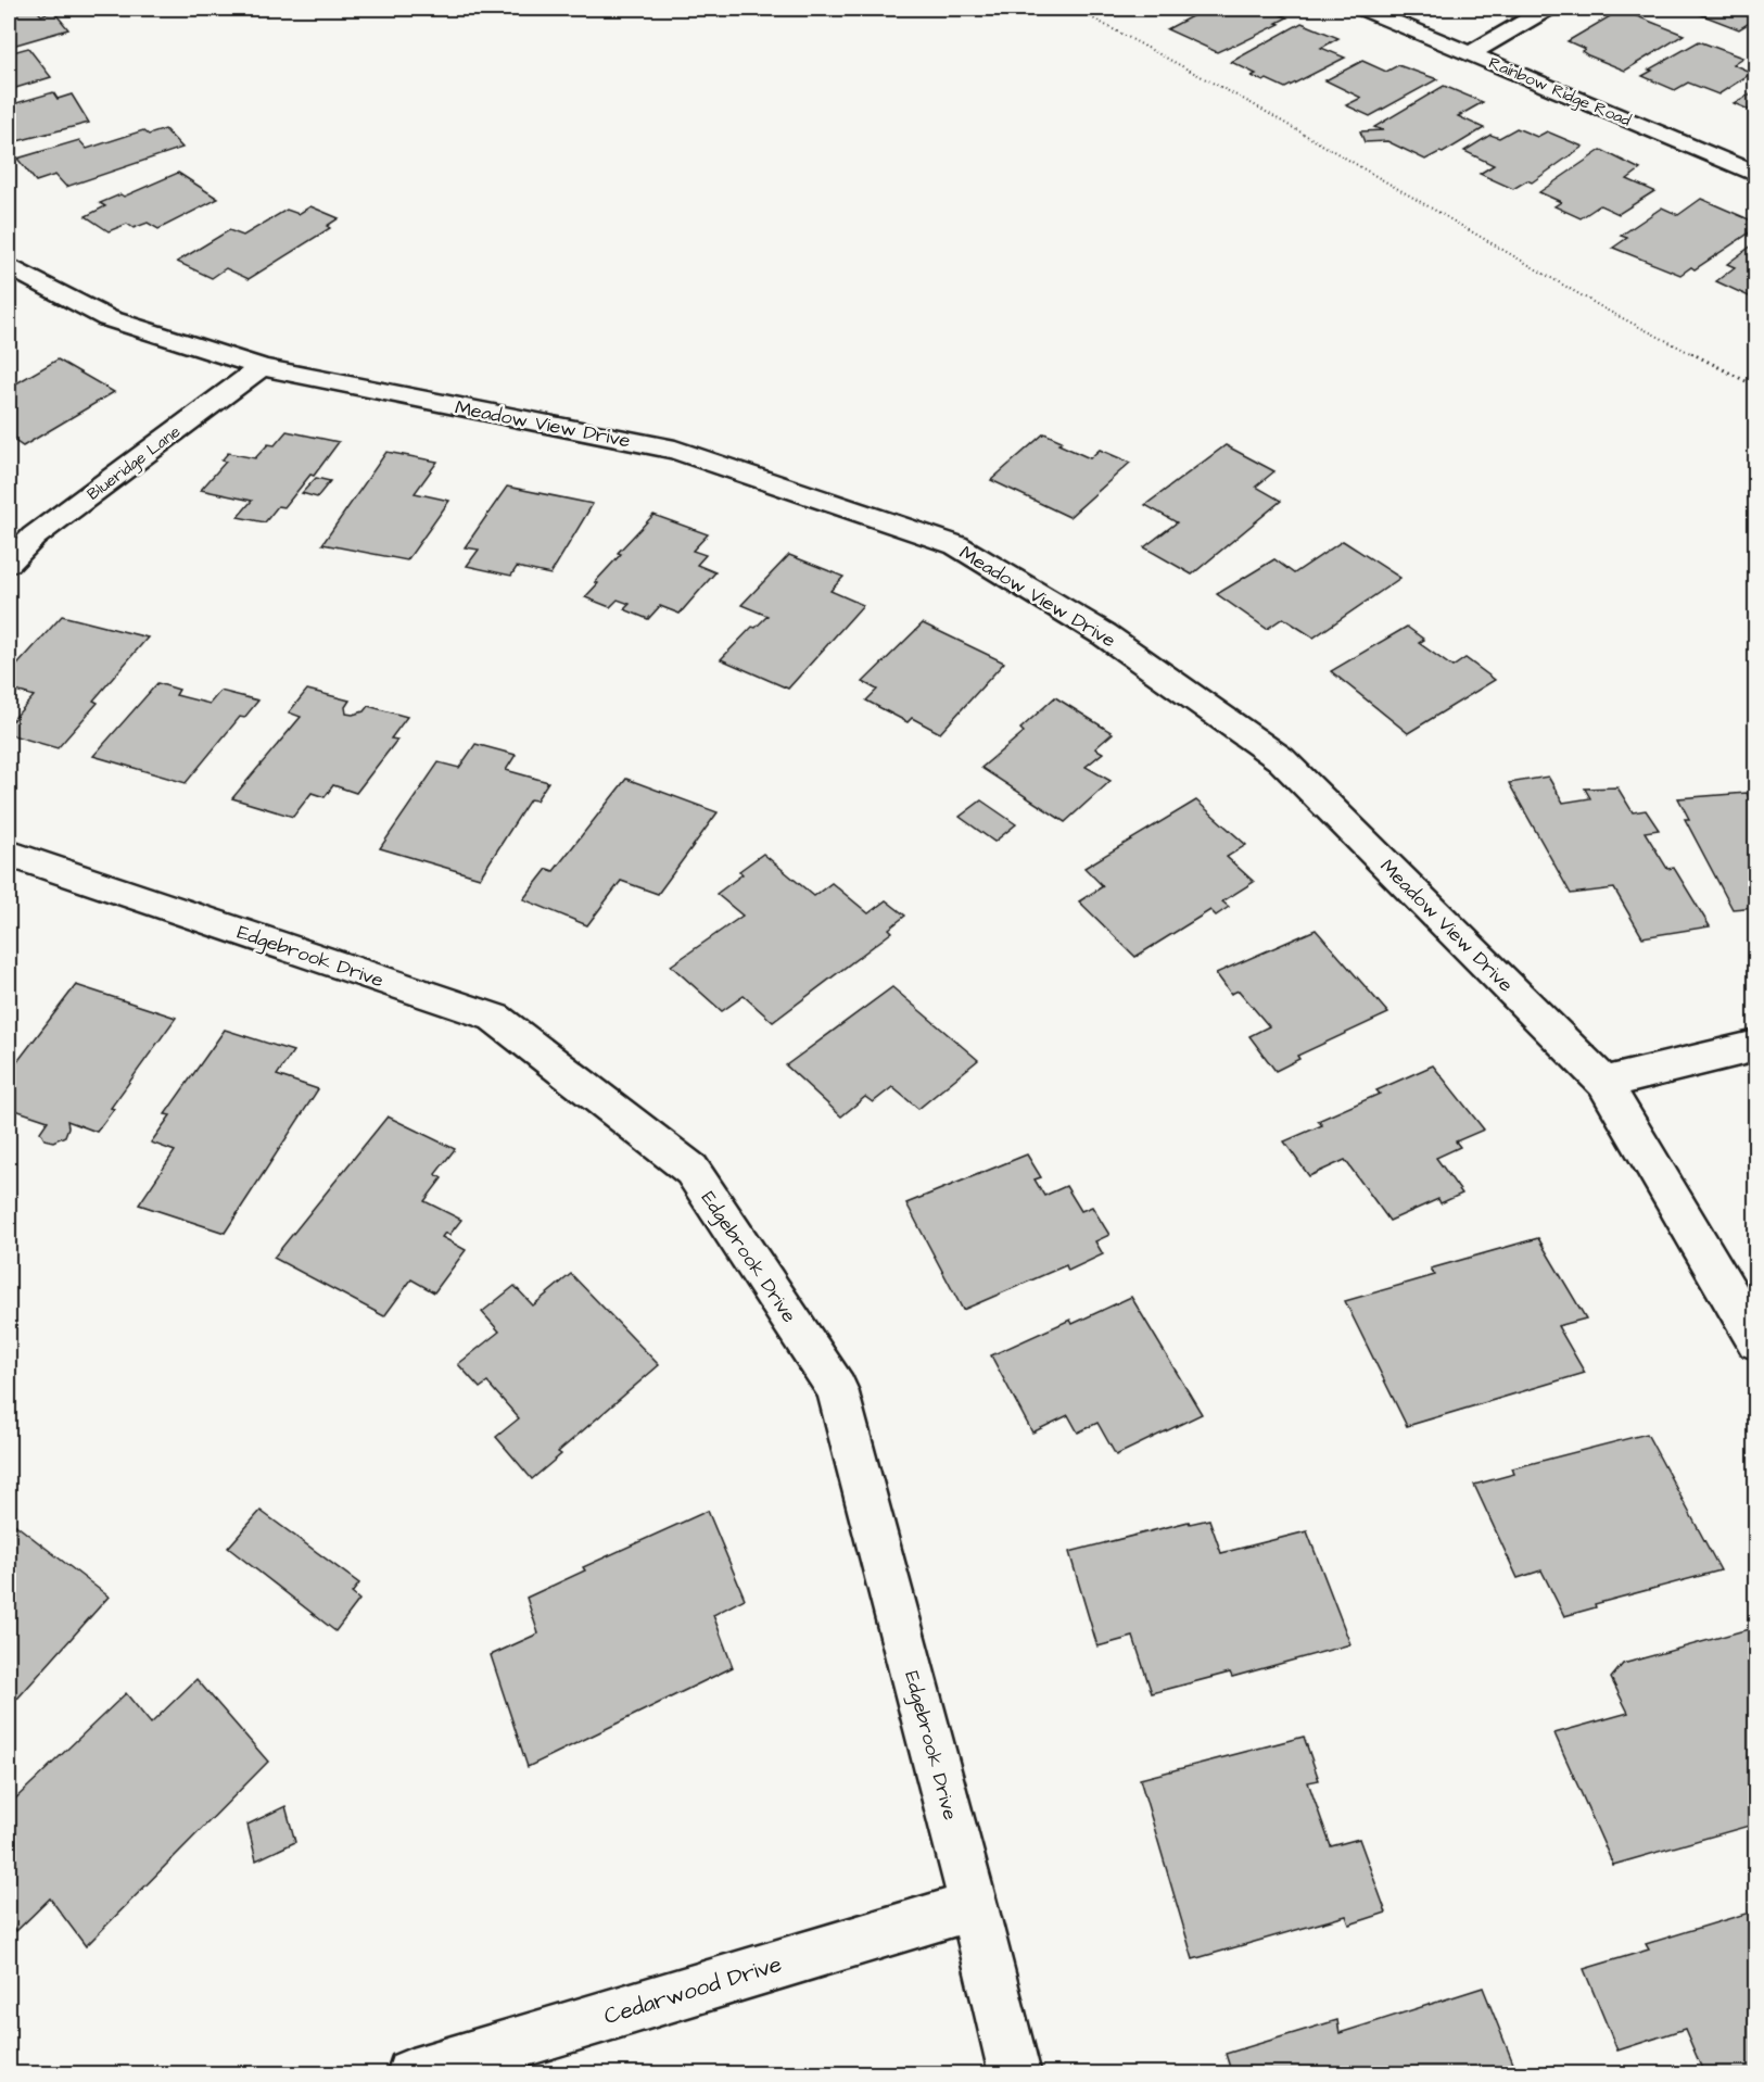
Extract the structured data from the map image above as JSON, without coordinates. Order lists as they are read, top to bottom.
{
  "streets": {
    "street": [
      "Rainbow Ridge Road",
      "Meadow View Drive",
      "Blueridge Lane",
      "Edgebrook Drive",
      "Cedarwood Drive"
    ]
  },
  "crossings": [
    ["Meadow View Drive", "Blueridge Lane"],
    ["Edgebrook Drive", "Cedarwood Drive"]
  ]
}
